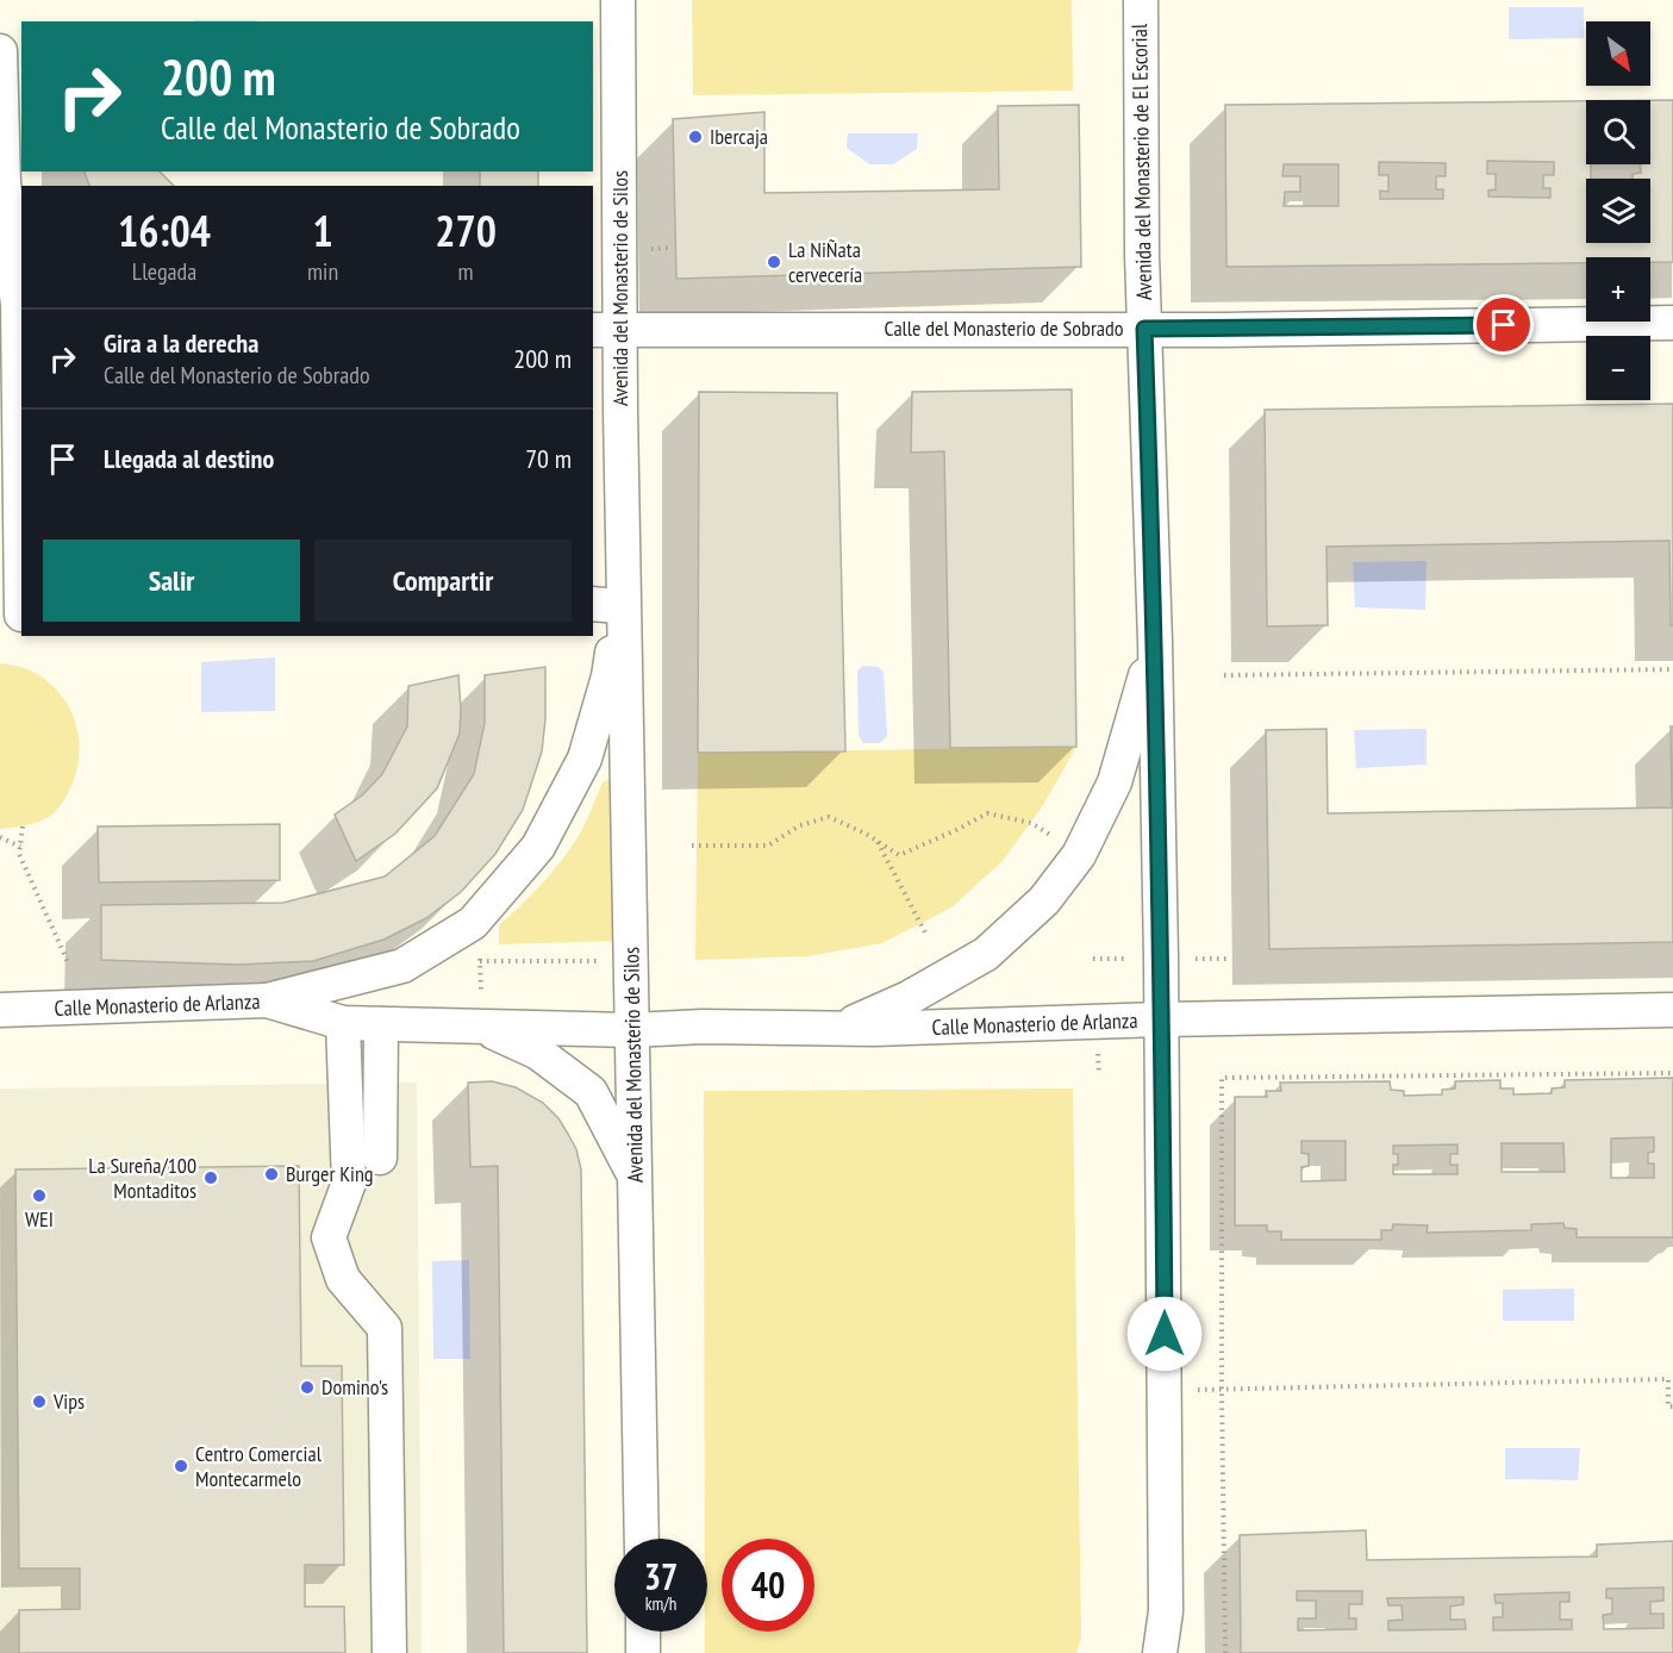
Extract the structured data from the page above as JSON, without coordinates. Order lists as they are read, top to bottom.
{
  "streets": {
    "street": [
      "Avenida del Monasterio de El Escorial",
      "Avenida del Monasterio de Silos",
      "Calle del Monasterio de Sobrado",
      "Calle Monasterio de Arlanza"
    ]
  },
  "crossings": [
    ["Avenida del Monasterio de El Escorial", "Calle del Monasterio de Sobrado"],
    ["Avenida del Monasterio de El Escorial", "Calle Monasterio de Arlanza"],
    ["Avenida del Monasterio de Silos", "Calle del Monasterio de Sobrado"],
    ["Avenida del Monasterio de Silos", "Calle Monasterio de Arlanza"]
  ],
  "places": [
    "Ibercaja",
    "La NiÑata cervecería",
    "Burger King",
    "La Sureña/100 Montaditos",
    "WEI",
    "Domino's",
    "Vips",
    "Centro Comercial Montecarmelo"
  ],
  "north": "bottom right",
  "page": {
    "map_buttons": ["+", "−"],
    "turn": ["200 m", "Calle del Monasterio de Sobrado"],
    "eta": [
      "16:04",
      "Llegada",
      "1",
      "min",
      "270",
      "m"
    ],
    "list": [
      {
        "name": "Gira a la derecha",
        "note": "Calle del Monasterio de Sobrado",
        "value": "200 m"
      },
      {
        "name": "Llegada al destino",
        "value": "70 m"
      }
    ],
    "buttons": ["Salir", "Compartir"],
    "speed": "37 km/h",
    "limit": "40"
  }
}
